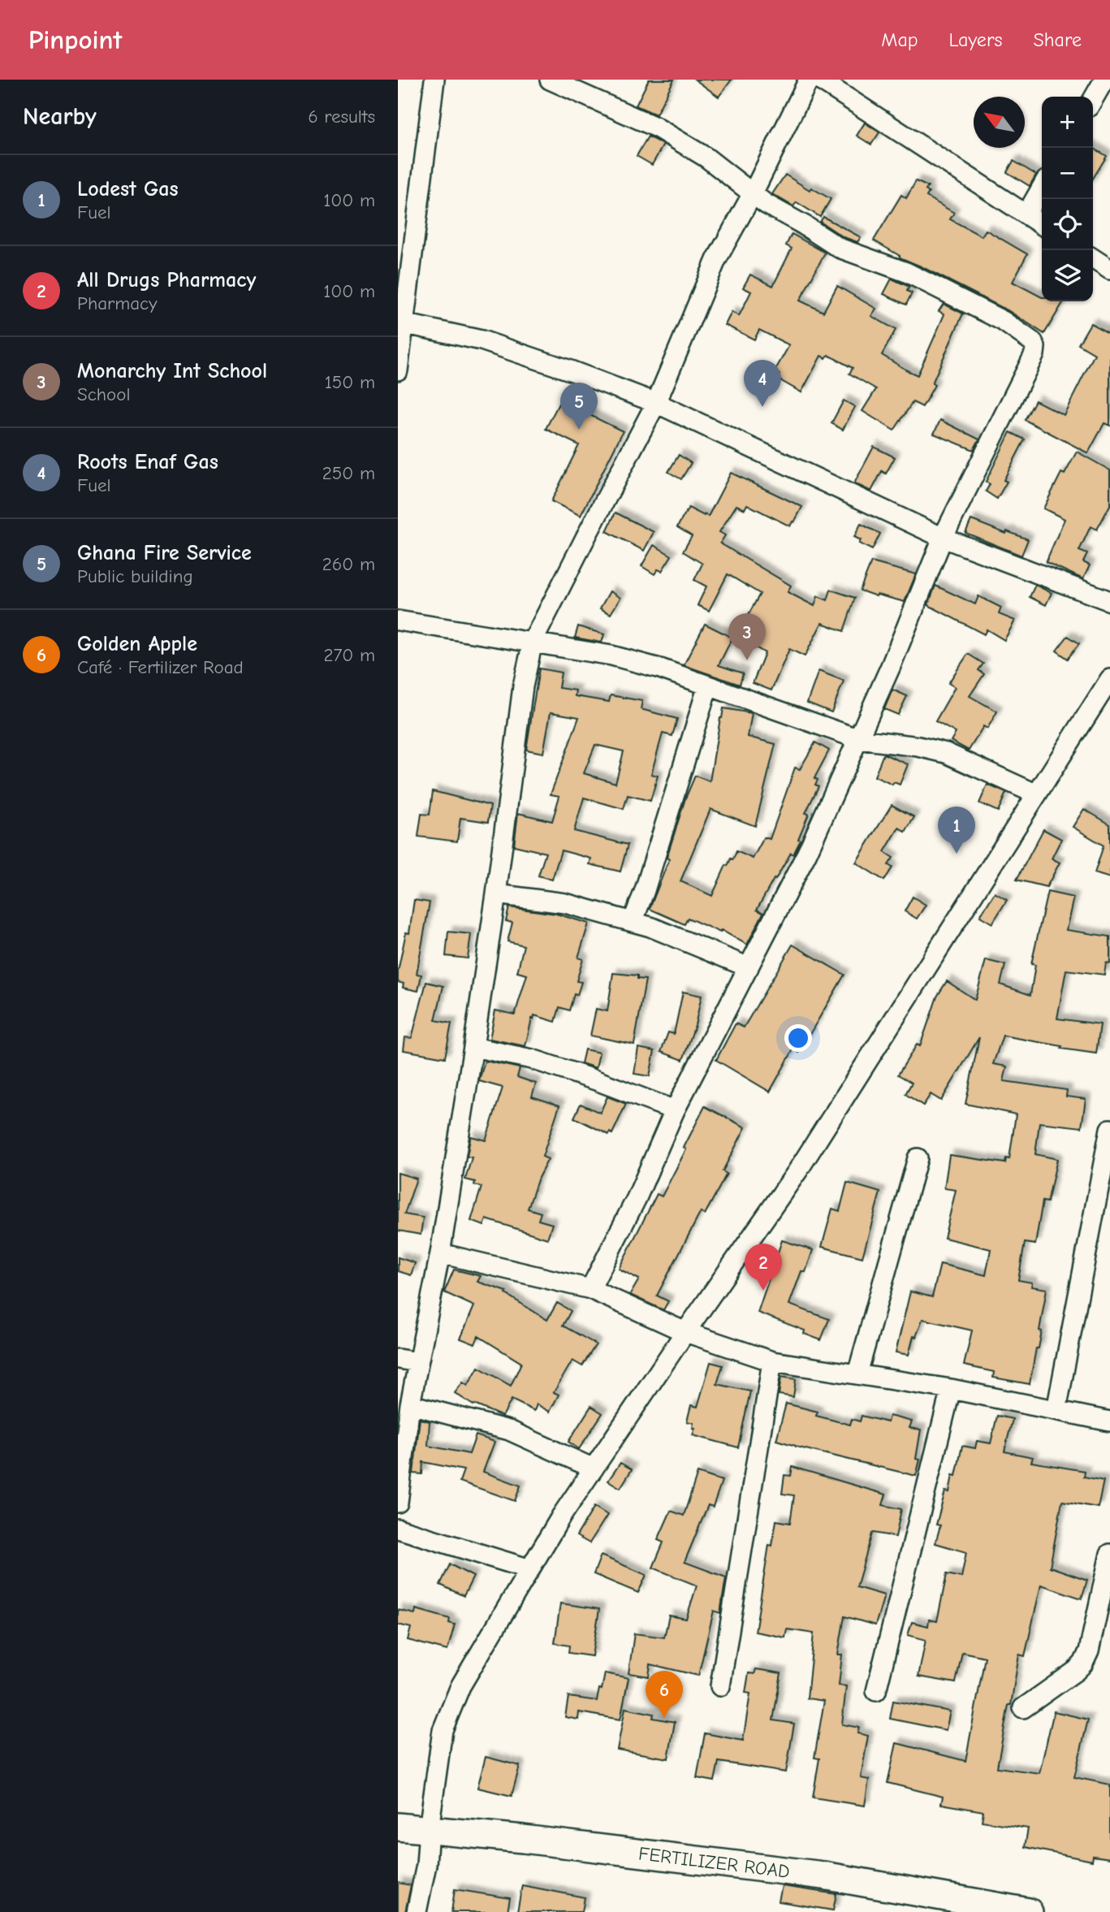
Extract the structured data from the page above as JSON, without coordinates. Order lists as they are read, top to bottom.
{
  "streets": {
    "street": ["FERTILIZER ROAD"]
  },
  "north": "top left",
  "page": {
    "header": "Pinpoint",
    "nav": ["Map", "Layers", "Share"],
    "heading": ["Nearby", "6 results"],
    "map_buttons": ["+", "−"],
    "list": [
      {
        "mark": "1",
        "name": "Lodest Gas",
        "note": "Fuel",
        "value": "100 m"
      },
      {
        "mark": "2",
        "name": "All Drugs Pharmacy",
        "note": "Pharmacy",
        "value": "100 m"
      },
      {
        "mark": "3",
        "name": "Monarchy Int School",
        "note": "School",
        "value": "150 m"
      },
      {
        "mark": "4",
        "name": "Roots Enaf Gas",
        "note": "Fuel",
        "value": "250 m"
      },
      {
        "mark": "5",
        "name": "Ghana Fire Service",
        "note": "Public building",
        "value": "260 m"
      },
      {
        "mark": "6",
        "name": "Golden Apple",
        "note": "Café · Fertilizer Road",
        "value": "270 m"
      }
    ],
    "pins": [
      "4",
      "5",
      "3",
      "1",
      "2",
      "6"
    ]
  }
}
